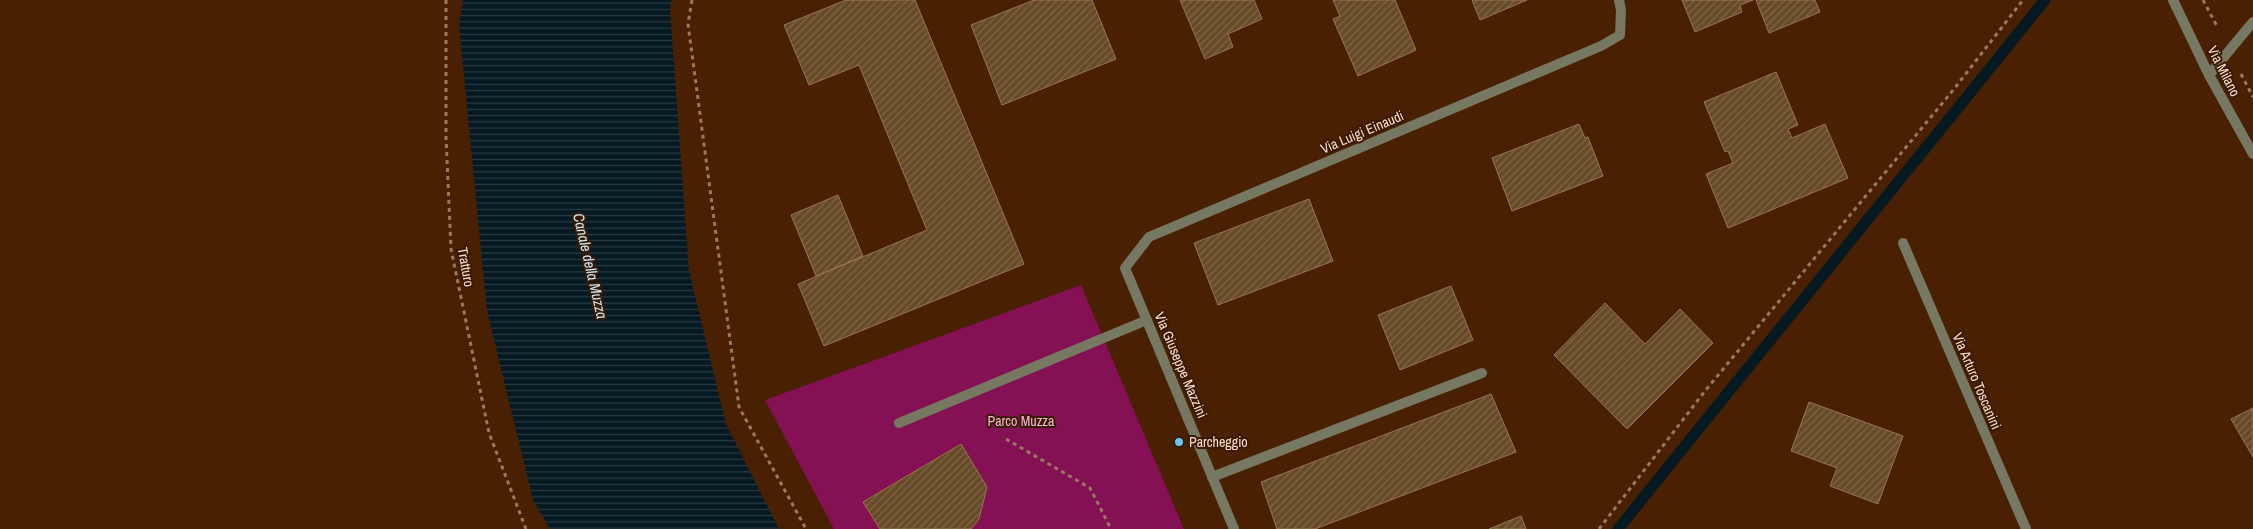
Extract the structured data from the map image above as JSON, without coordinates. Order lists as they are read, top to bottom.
{
  "streets": {
    "street": [
      "Via Milano",
      "Via Luigi Einaudi",
      "Via Giuseppe Mazzini",
      "Via Arturo Toscanini"
    ],
    "path": ["Tratturo"]
  },
  "crossings": [
    ["Via Luigi Einaudi", "Via Giuseppe Mazzini"]
  ],
  "water": ["Canale della Muzza"],
  "parks": ["Parco Muzza"],
  "places": ["Parcheggio"]
}
